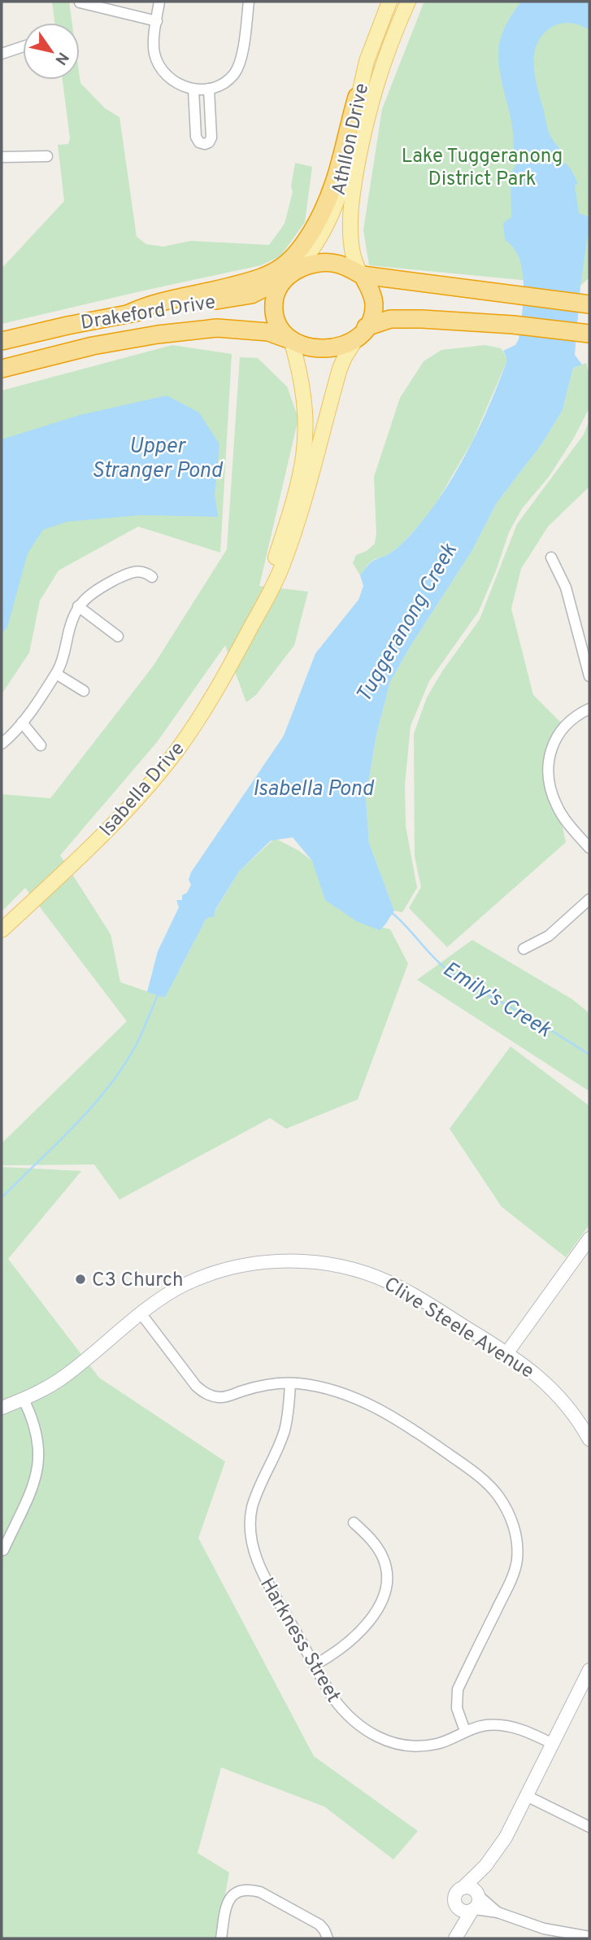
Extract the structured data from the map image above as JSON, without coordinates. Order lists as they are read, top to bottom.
{
  "streets": {
    "highway": ["Drakeford Drive"],
    "main road": ["Athllon Drive", "Isabella Drive"],
    "street": ["Clive Steele Avenue", "Harkness Street"]
  },
  "crossings": [
    ["Athllon Drive", "Drakeford Drive"],
    ["Athllon Drive", "Isabella Drive"],
    ["Drakeford Drive", "Isabella Drive"]
  ],
  "water": [
    "Upper Stranger Pond",
    "Tuggeranong Creek",
    "Isabella Pond",
    "Emily's Creek"
  ],
  "parks": ["Lake Tuggeranong District Park"],
  "places": ["C3 Church"],
  "north": "bottom right"
}
